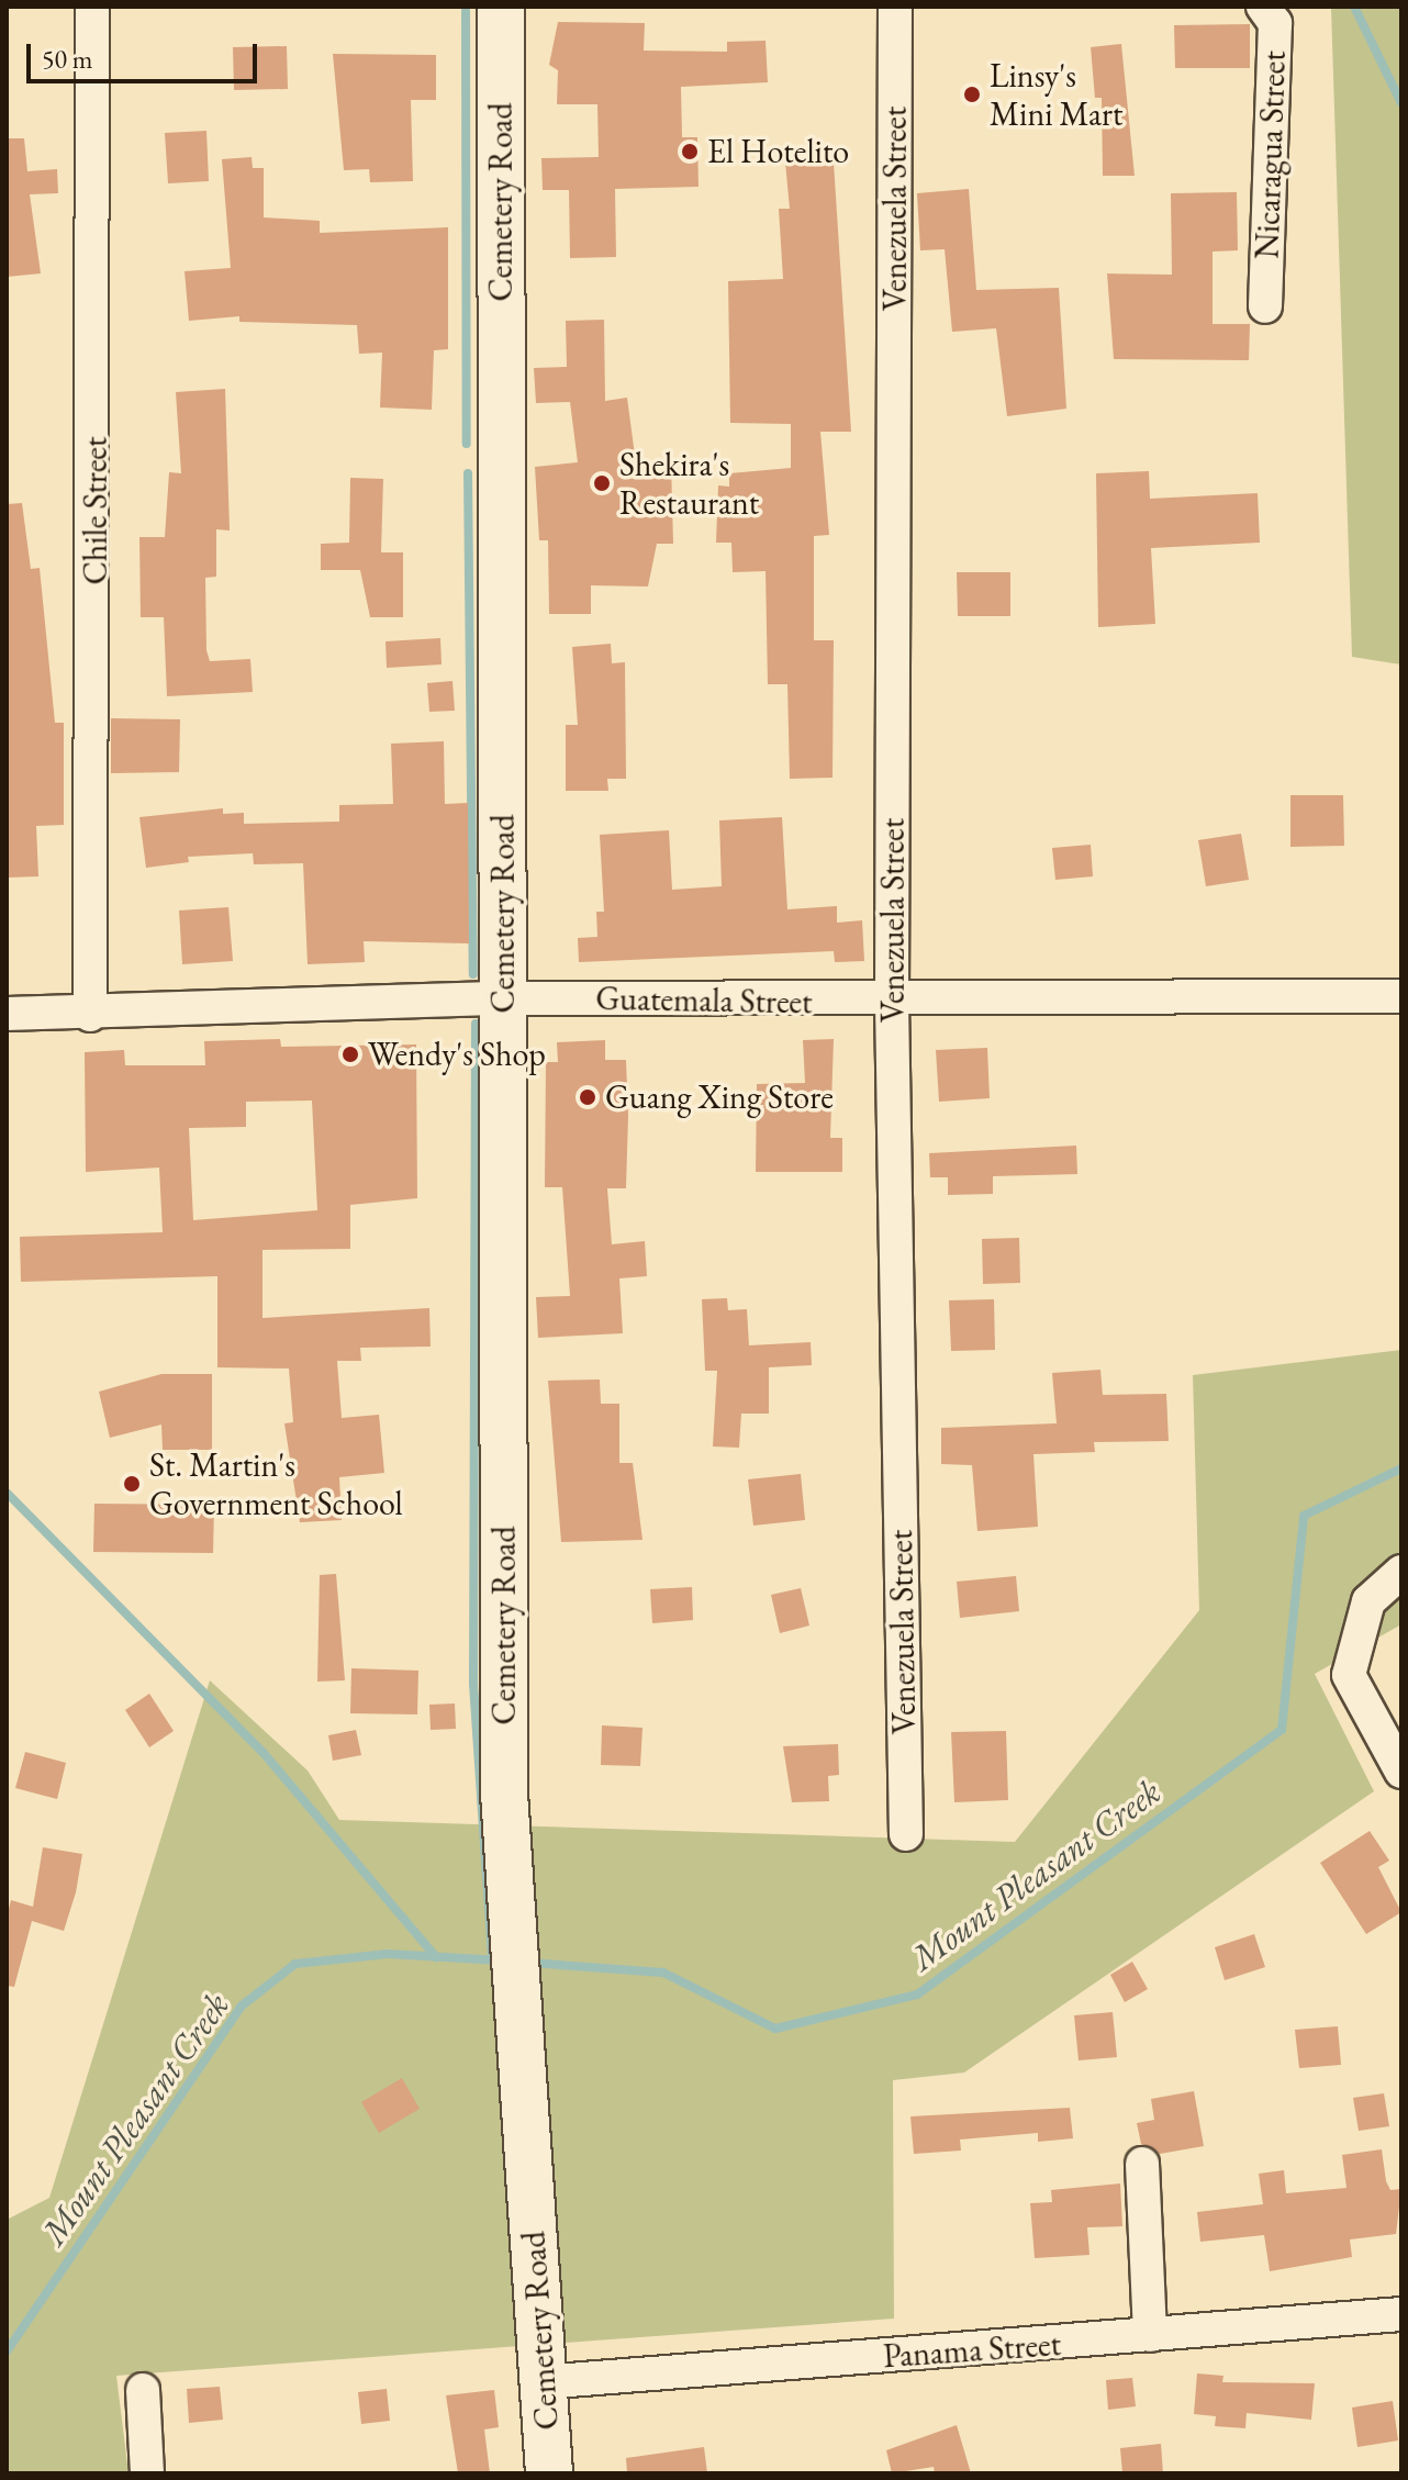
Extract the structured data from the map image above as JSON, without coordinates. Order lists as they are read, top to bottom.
{
  "streets": {
    "street": [
      "Nicaragua Street",
      "Cemetery Road",
      "Venezuela Street",
      "Chile Street",
      "Guatemala Street",
      "Panama Street"
    ]
  },
  "crossings": [
    ["Cemetery Road", "Guatemala Street"],
    ["Cemetery Road", "Panama Street"],
    ["Venezuela Street", "Guatemala Street"],
    ["Chile Street", "Guatemala Street"]
  ],
  "water": ["Mount Pleasant Creek"],
  "places": [
    "Linsy's Mini Mart",
    "El Hotelito",
    "Shekira's Restaurant",
    "Wendy's Shop",
    "Guang Xing Store",
    "St. Martin's Government School"
  ],
  "scale_bar": "50 m"
}
